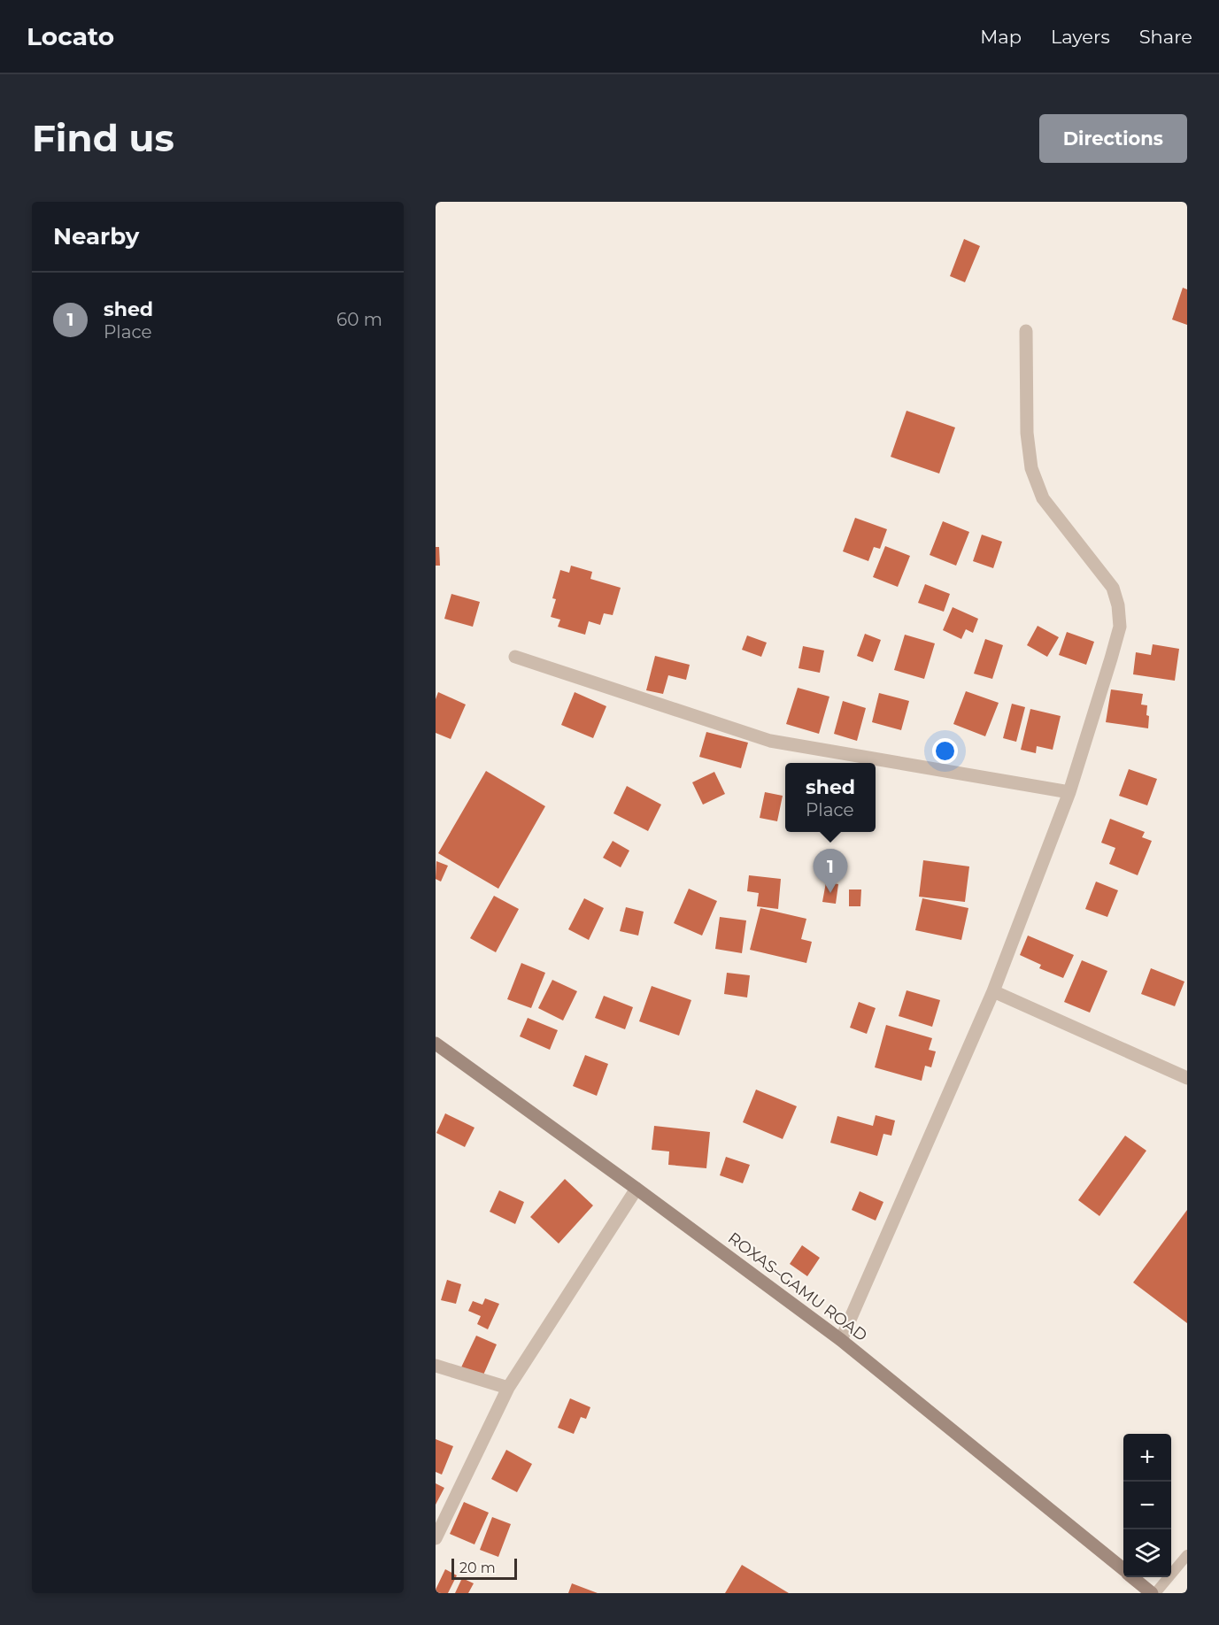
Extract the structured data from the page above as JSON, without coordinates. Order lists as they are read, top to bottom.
{
  "streets": {
    "main road": ["ROXAS–GAMU ROAD"]
  },
  "scale_bar": "20 m",
  "page": {
    "header": "Locato",
    "nav": ["Map", "Layers", "Share"],
    "buttons": "Directions",
    "title": "Find us",
    "heading": "Nearby",
    "list": [
      {
        "mark": "1",
        "name": "shed",
        "note": "Place",
        "value": "60 m"
      }
    ],
    "popup": ["shed", "Place"],
    "pins": "1",
    "map_buttons": ["+", "−"],
    "scale": "20 m"
  }
}
